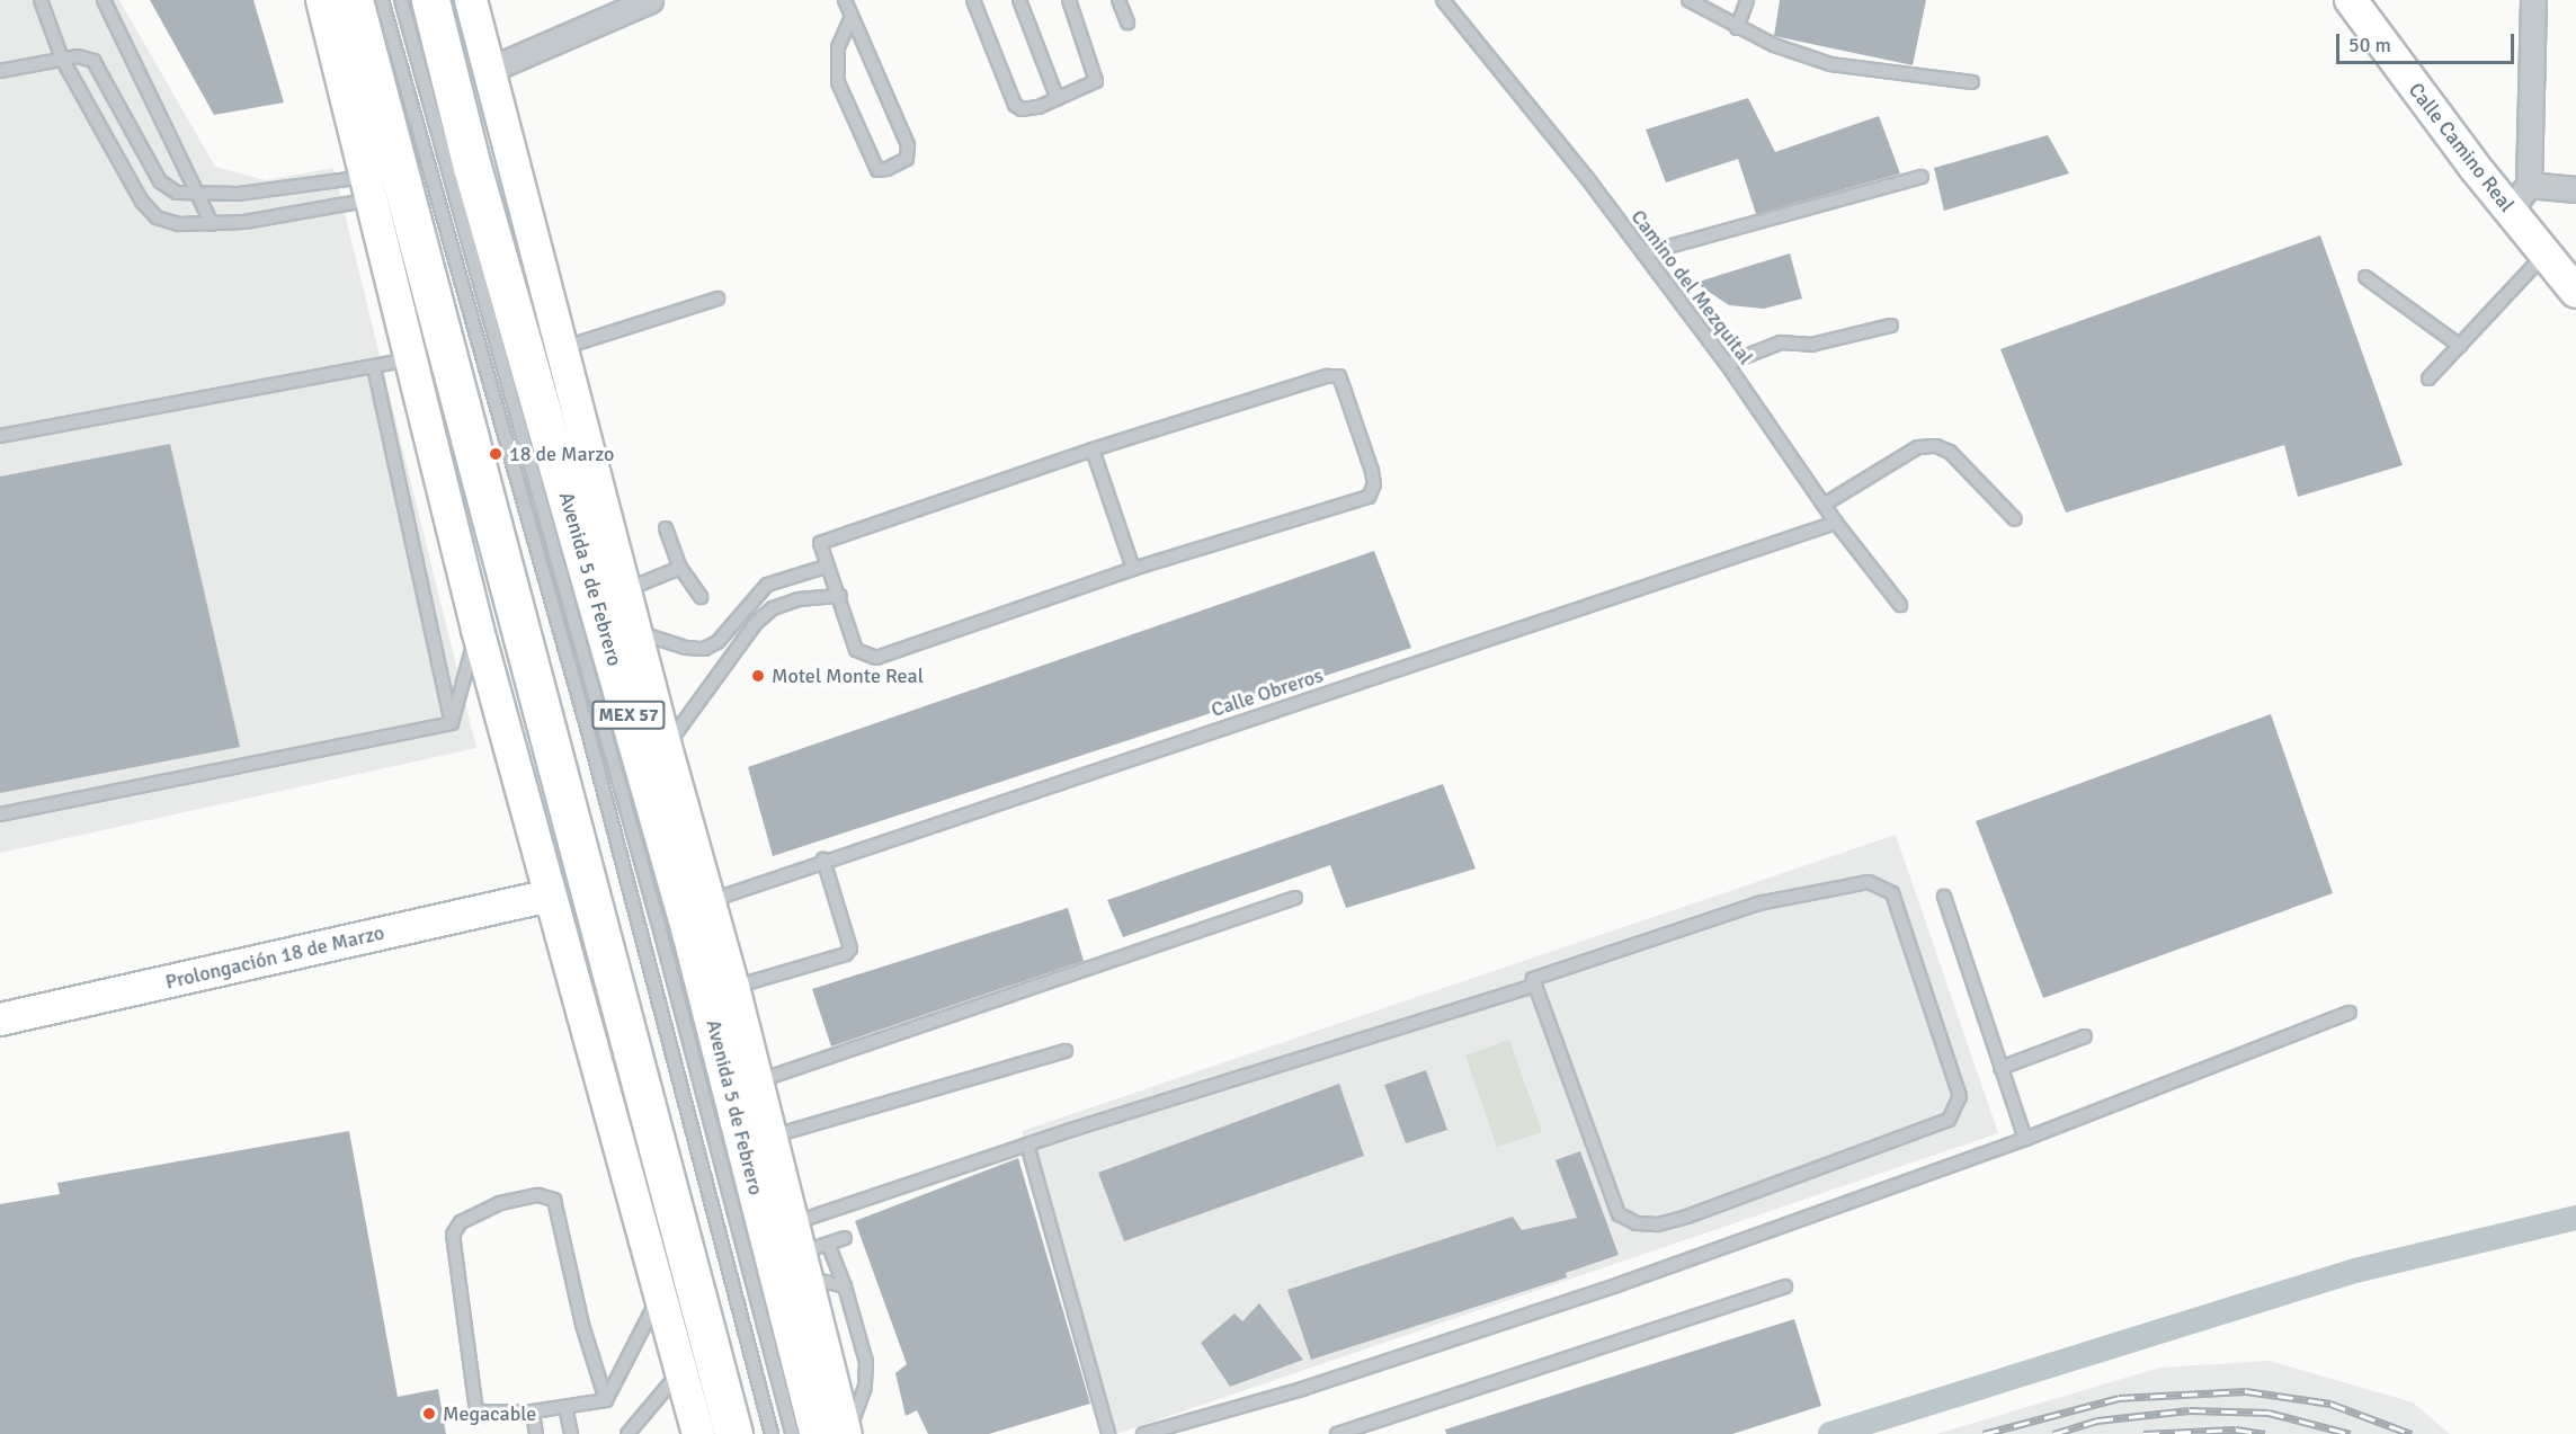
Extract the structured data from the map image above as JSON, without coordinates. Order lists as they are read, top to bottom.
{
  "streets": {
    "highway": ["Avenida 5 de Febrero", "MEX 57"],
    "main road": ["Calle Camino Real", "Prolongación 18 de Marzo"],
    "lane": ["Camino del Mezquital", "Calle Obreros"]
  },
  "crossings": [
    ["Camino del Mezquital", "Calle Obreros"],
    ["Avenida 5 de Febrero", "Calle Obreros"]
  ],
  "places": ["18 de Marzo", "Motel Monte Real", "Megacable"],
  "scale_bar": "50 m"
}
